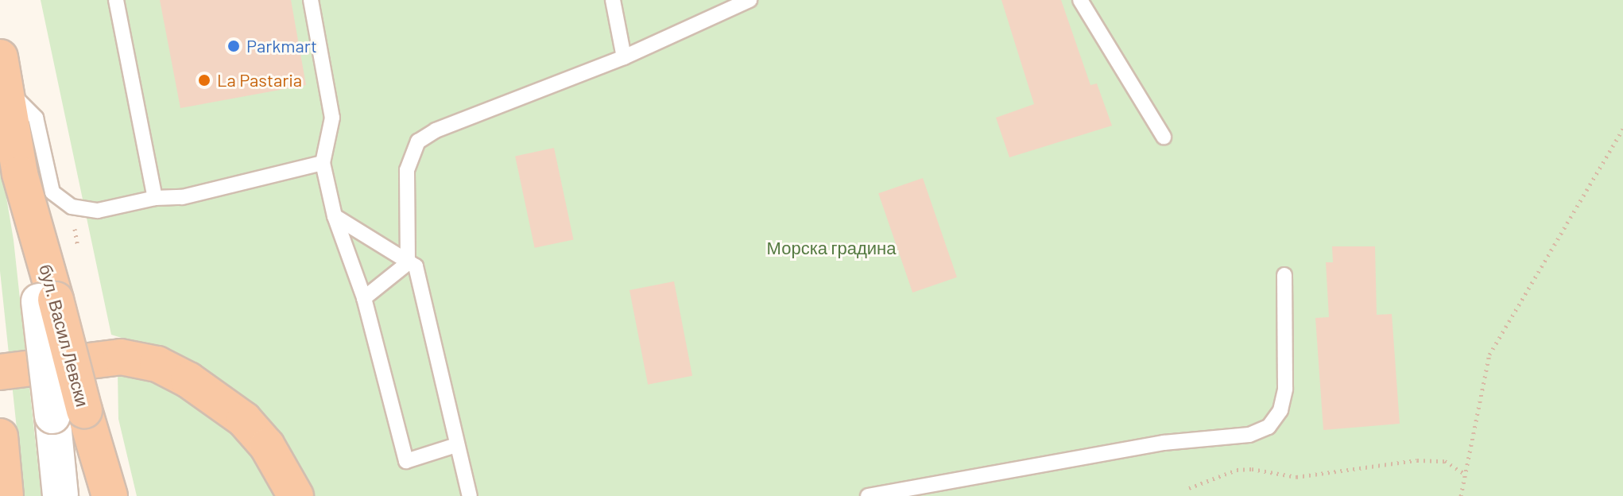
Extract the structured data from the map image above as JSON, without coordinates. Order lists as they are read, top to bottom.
{
  "streets": {
    "highway": ["бул. Васил Левски"]
  },
  "parks": ["Морска градина"],
  "places": ["Parkmart", "La Pastaria"]
}
